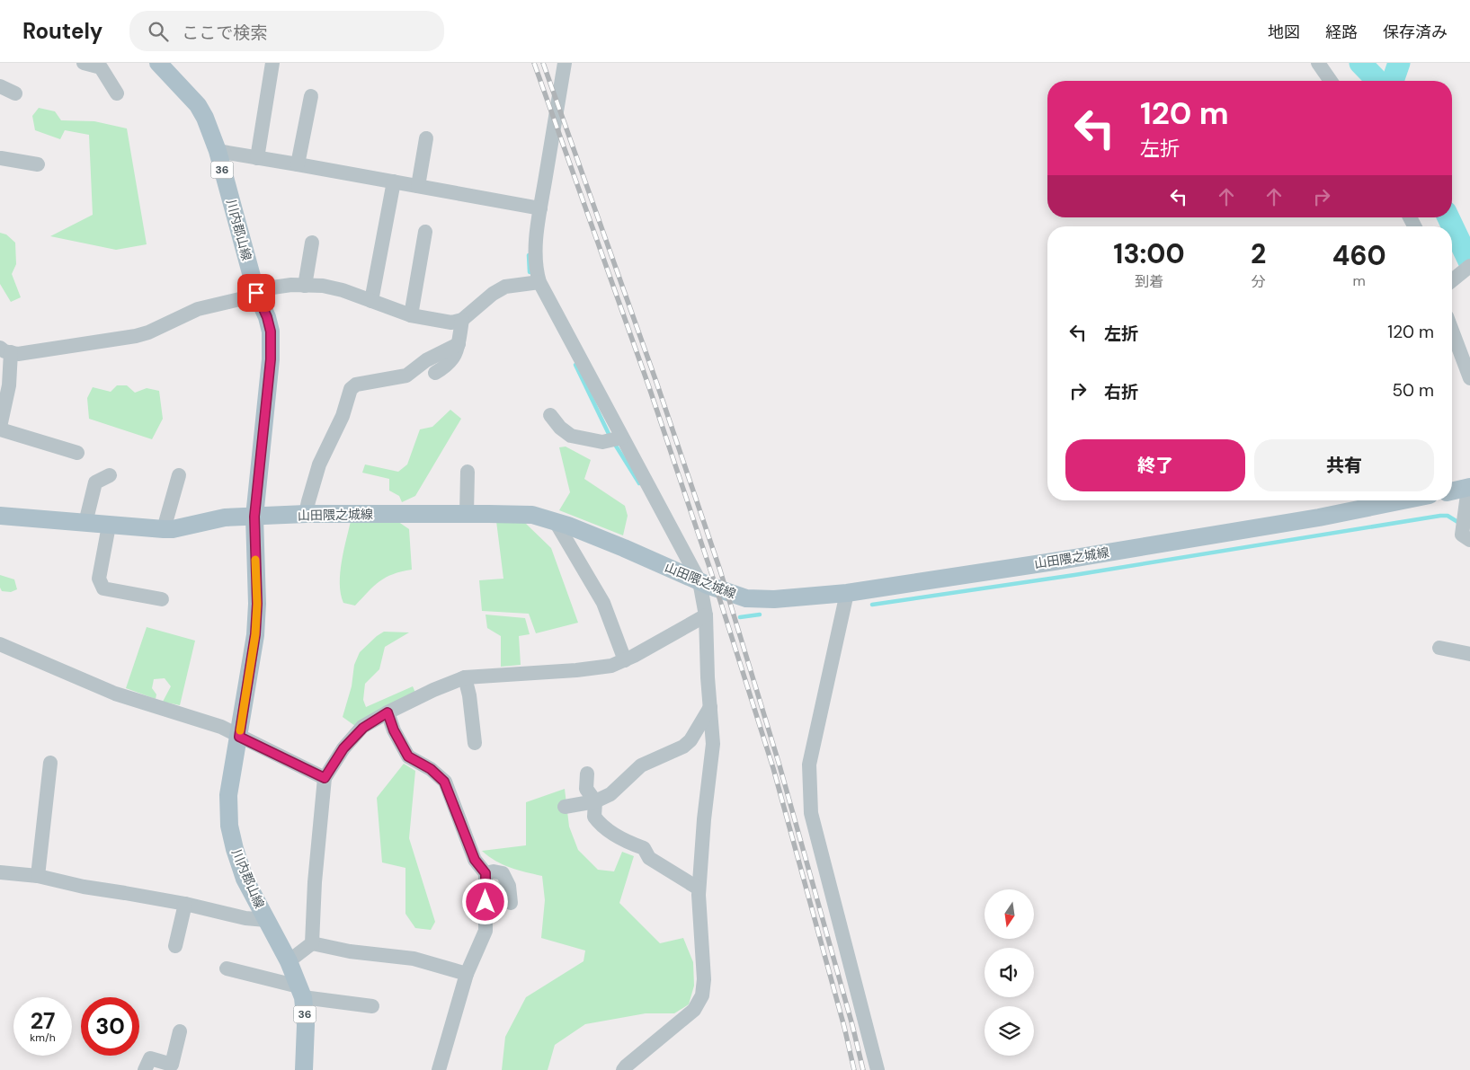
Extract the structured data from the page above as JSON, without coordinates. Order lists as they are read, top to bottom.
{
  "streets": {
    "main road": ["36", "川内郡山線", "山田隈之城線"]
  },
  "crossings": [
    ["川内郡山線", "山田隈之城線"]
  ],
  "north": "bottom",
  "page": {
    "header": "Routely",
    "search": "ここで検索",
    "nav": ["地図", "経路", "保存済み"],
    "turn": ["120 m", "左折"],
    "eta": [
      "13:00",
      "到着",
      "2",
      "分",
      "460",
      "m"
    ],
    "list": [
      {
        "name": "左折",
        "value": "120 m"
      },
      {
        "name": "右折",
        "value": "50 m"
      }
    ],
    "buttons": ["終了", "共有"],
    "speed": "27 km/h",
    "limit": "30"
  }
}
